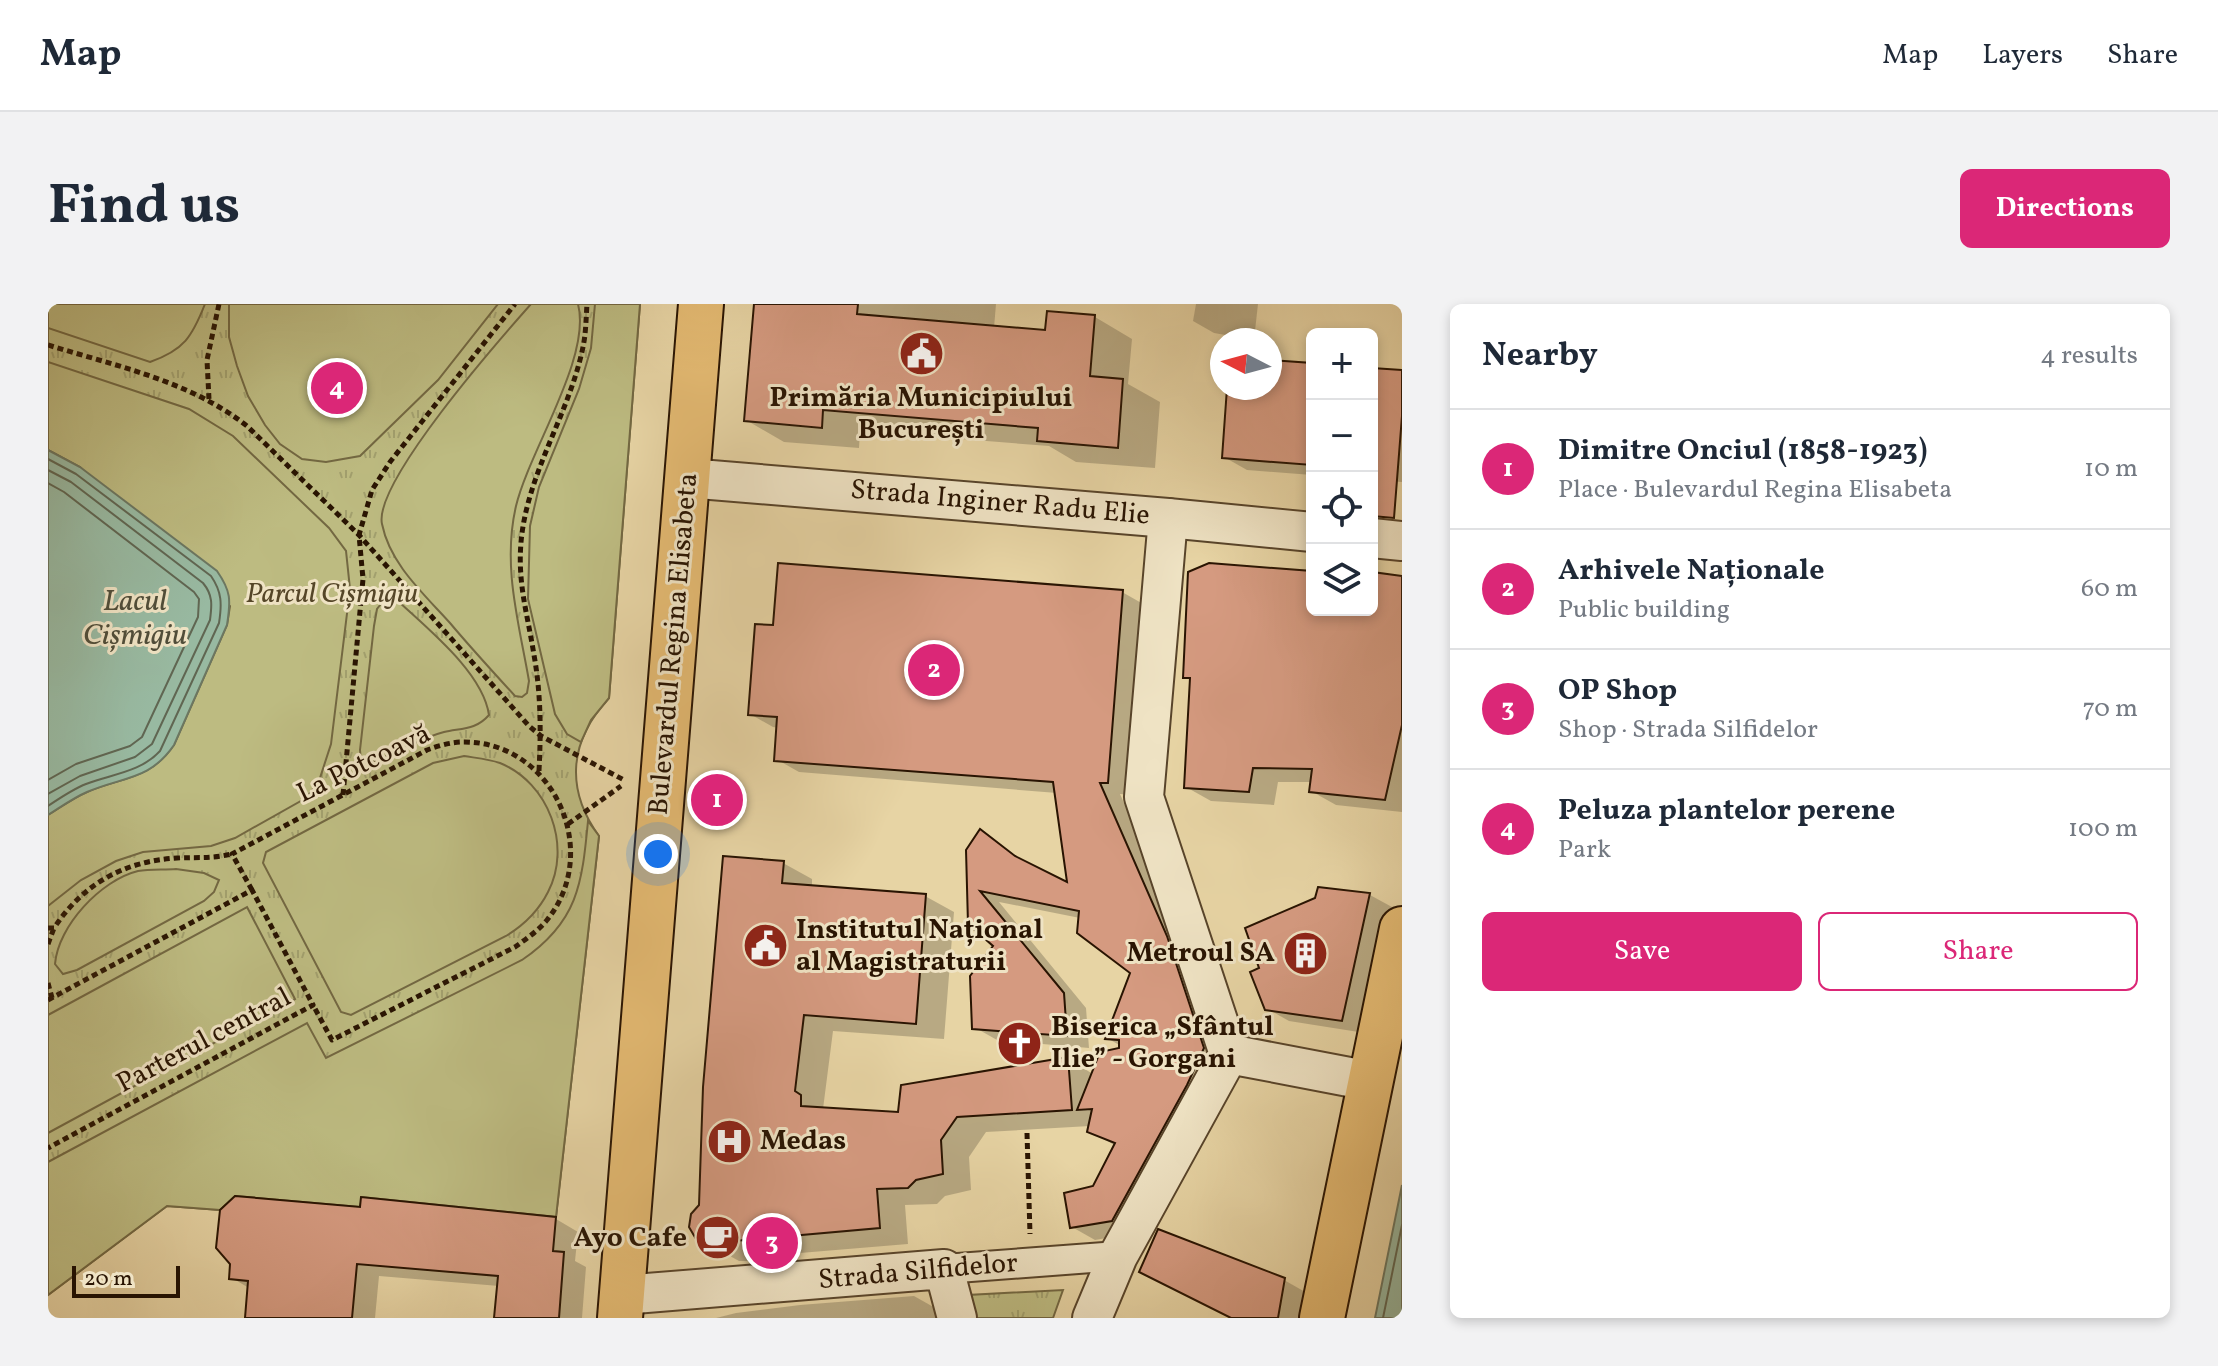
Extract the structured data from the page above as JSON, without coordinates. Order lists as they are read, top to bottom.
{
  "streets": {
    "main road": ["Bulevardul Regina Elisabeta"],
    "street": ["Strada Inginer Radu Elie", "Strada Silfidelor"],
    "path": ["La Potcoavă", "Parterul central"]
  },
  "crossings": [
    ["Strada Inginer Radu Elie", "Bulevardul Regina Elisabeta"],
    ["Bulevardul Regina Elisabeta", "Strada Silfidelor"],
    ["La Potcoavă", "Parterul central"]
  ],
  "water": ["Lacul Cișmigiu"],
  "parks": ["Parcul Cișmigiu"],
  "places": {
    "public building": ["Primăria Municipiului București", "Institutul Național al Magistraturii"],
    "building": ["Metroul SA"],
    "church": ["Biserica „Sfântul Ilie” - Gorgani"],
    "hospital": ["Medas"],
    "cafe": ["Ayo Cafe"]
  },
  "scale_bar": "20 m",
  "north": "left",
  "page": {
    "header": "Map",
    "nav": ["Map", "Layers", "Share"],
    "title": "Find us",
    "buttons": [
      "Directions",
      ["Save", "Share"]
    ],
    "heading": ["Nearby", "4 results"],
    "map_buttons": ["+", "−"],
    "pins": [
      "4",
      "2",
      "1",
      "3"
    ],
    "list": [
      {
        "mark": "1",
        "name": "Dimitre Onciul (1858-1923)",
        "note": "Place · Bulevardul Regina Elisabeta",
        "value": "10 m"
      },
      {
        "mark": "2",
        "name": "Arhivele Naționale",
        "note": "Public building",
        "value": "60 m"
      },
      {
        "mark": "3",
        "name": "OP Shop",
        "note": "Shop · Strada Silfidelor",
        "value": "70 m"
      },
      {
        "mark": "4",
        "name": "Peluza plantelor perene",
        "note": "Park",
        "value": "100 m"
      }
    ],
    "scale": "20 m"
  }
}
